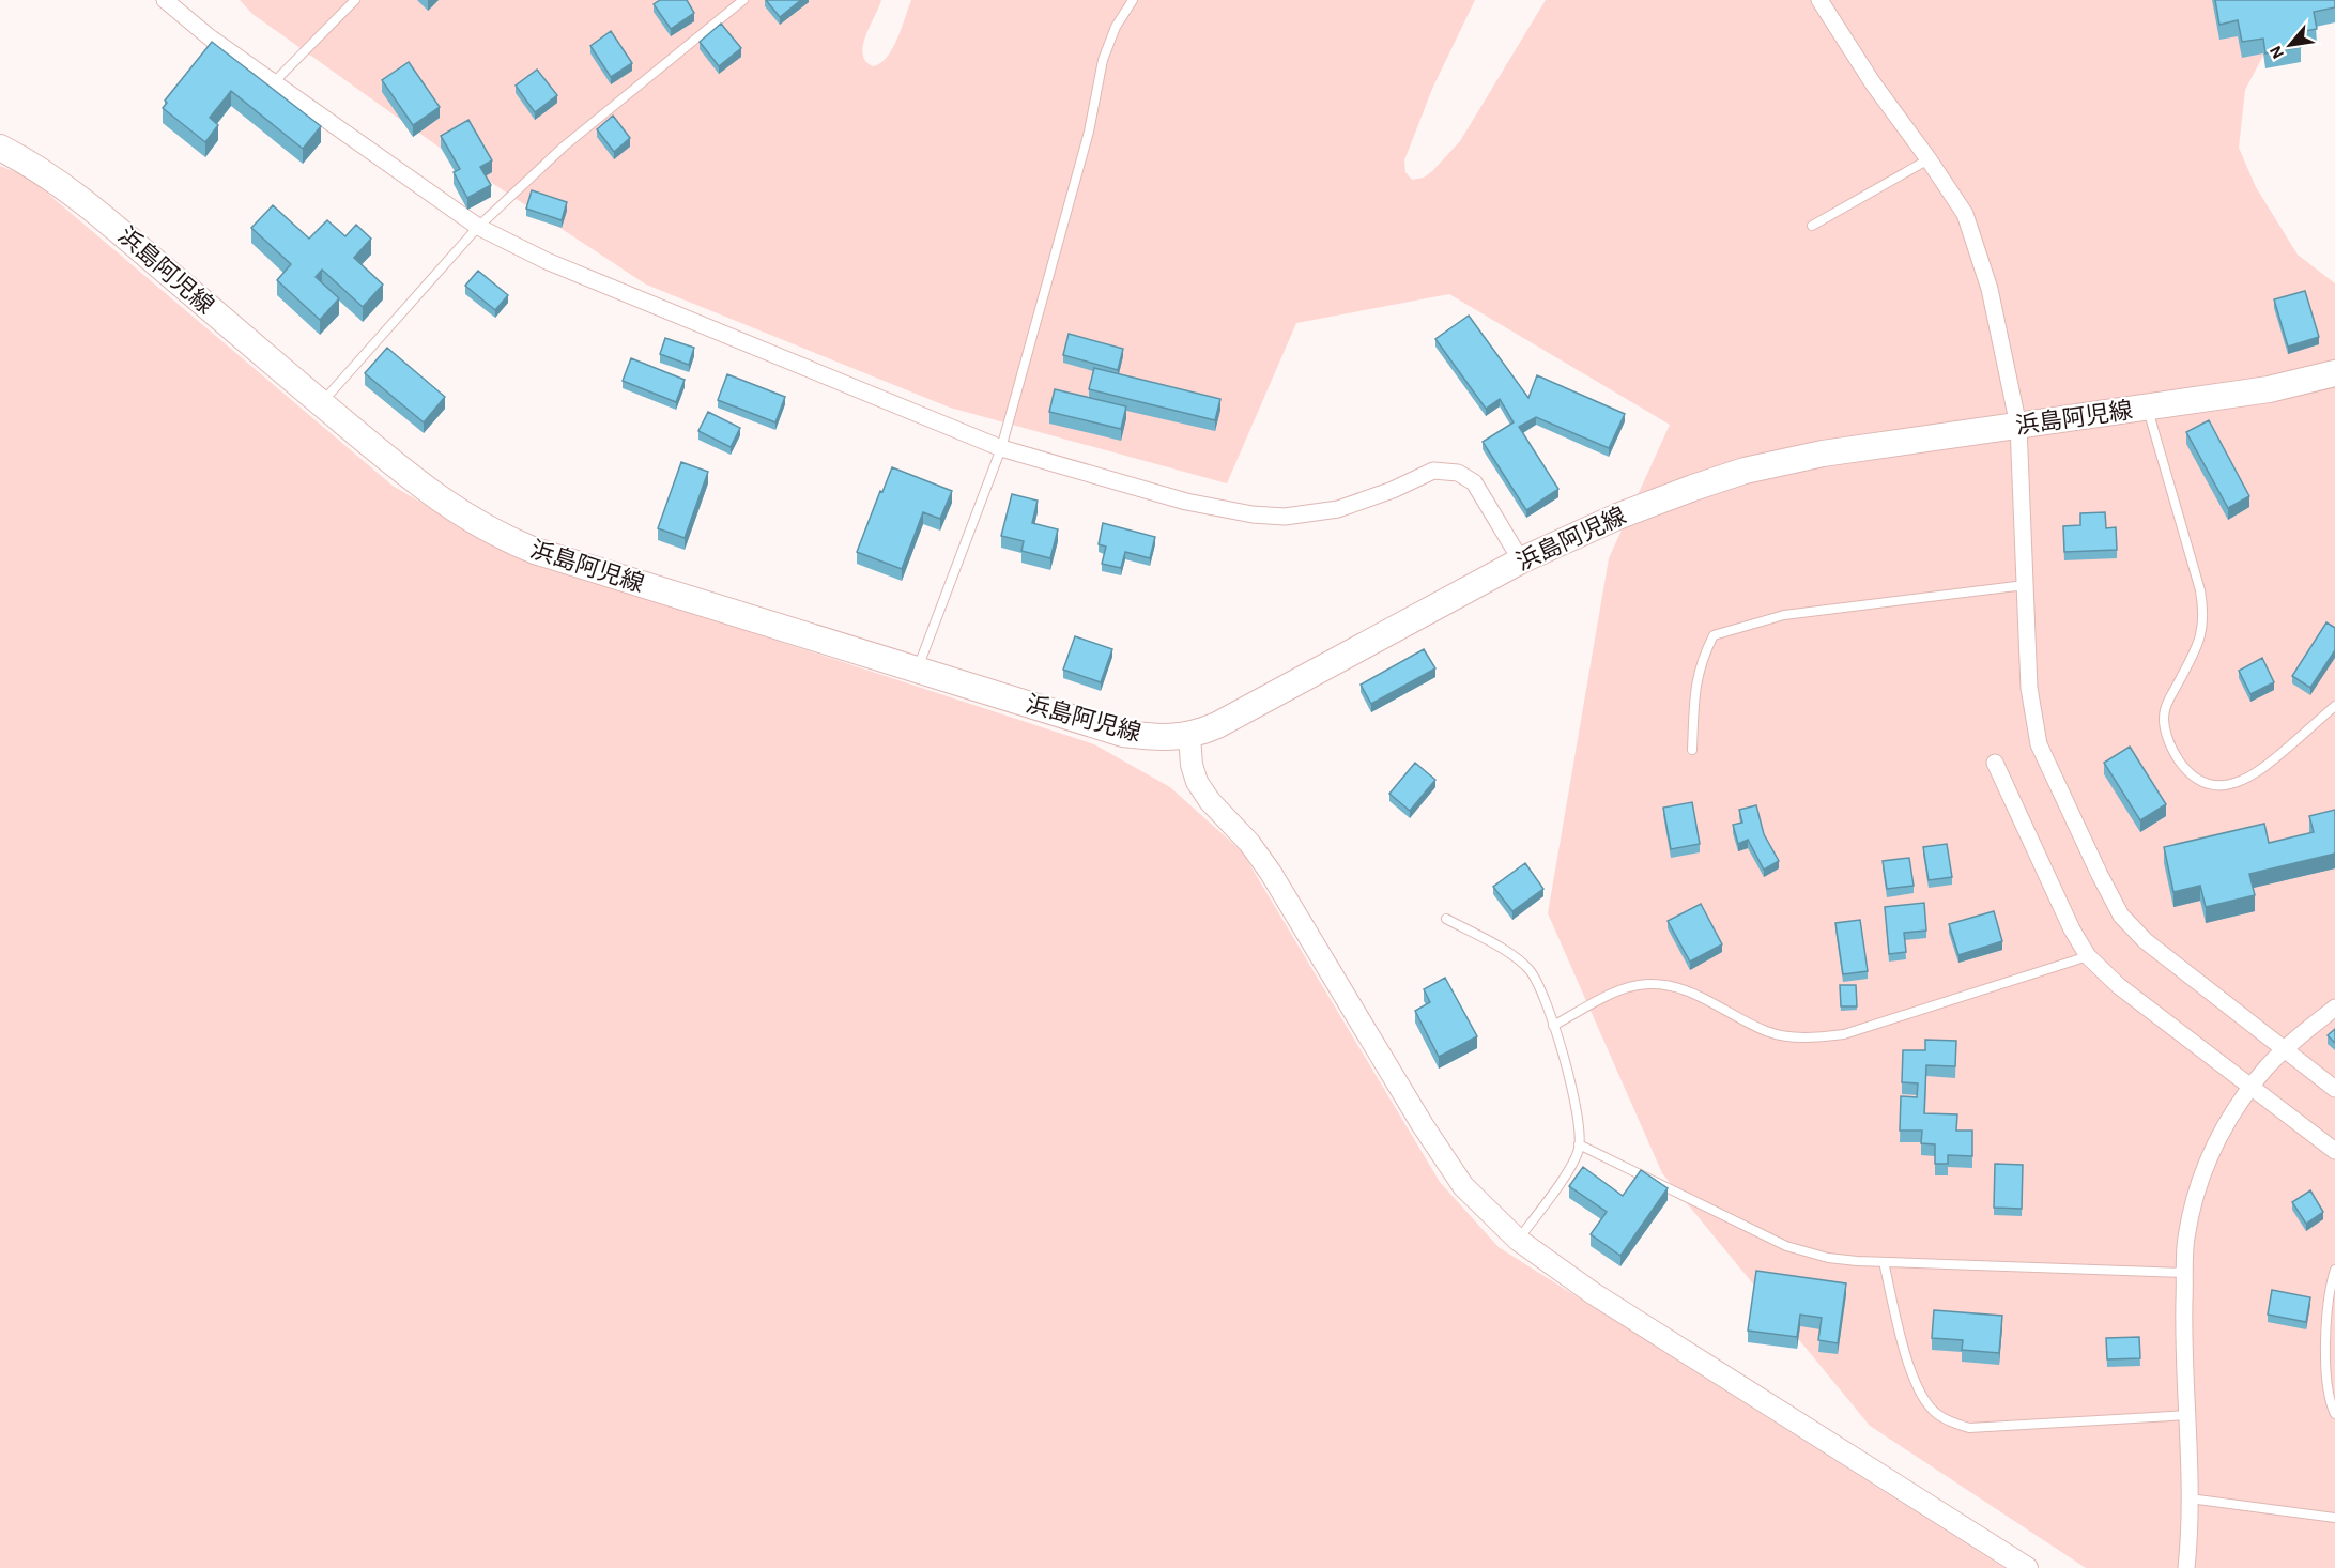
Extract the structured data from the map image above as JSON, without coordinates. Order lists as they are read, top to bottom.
{
  "streets": {
    "main road": ["浜島阿児線"]
  },
  "north": "bottom left"
}
